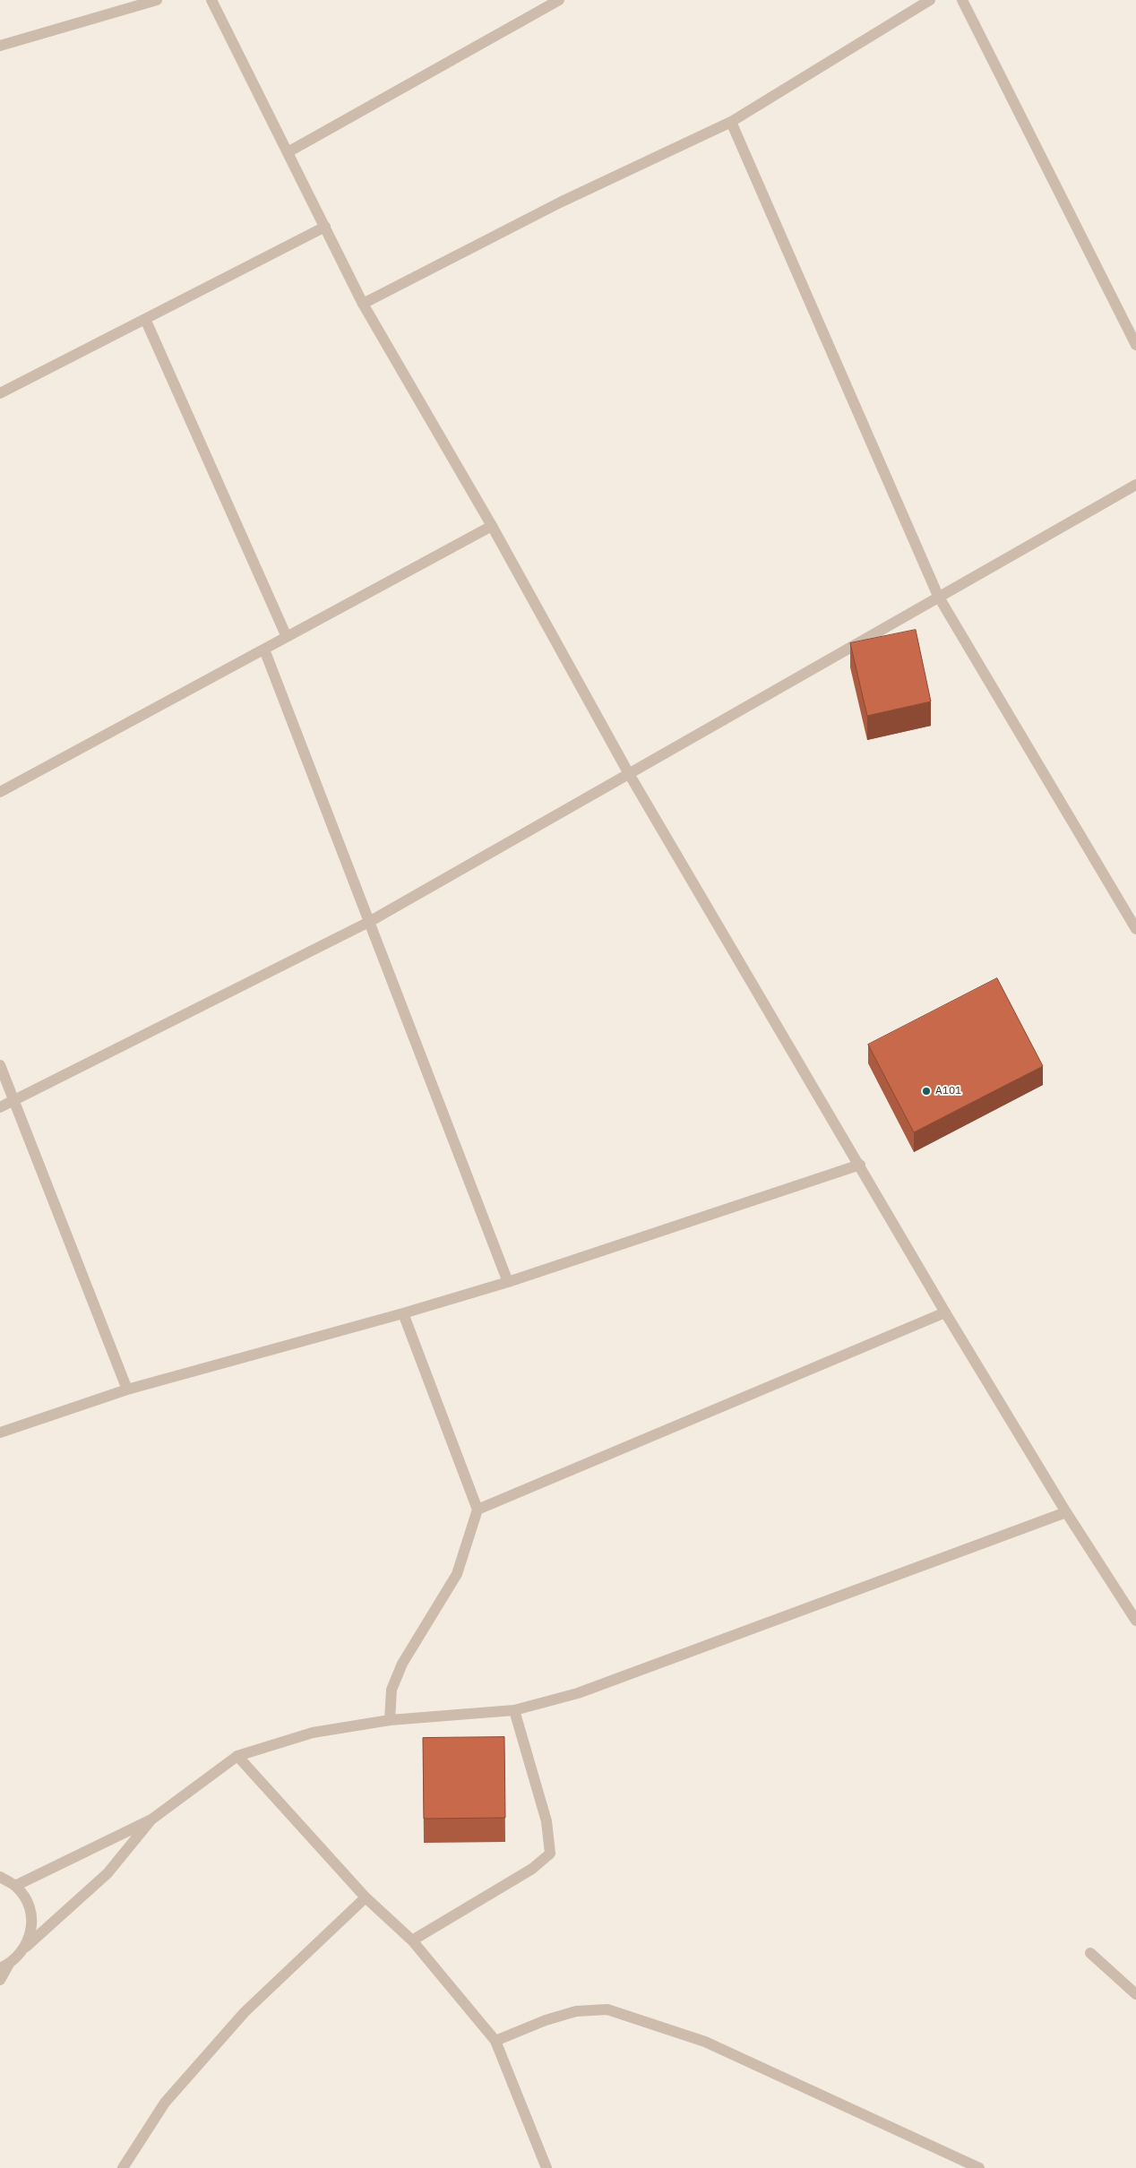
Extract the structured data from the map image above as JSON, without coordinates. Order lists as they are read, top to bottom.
{
  "places": ["A101"]
}
